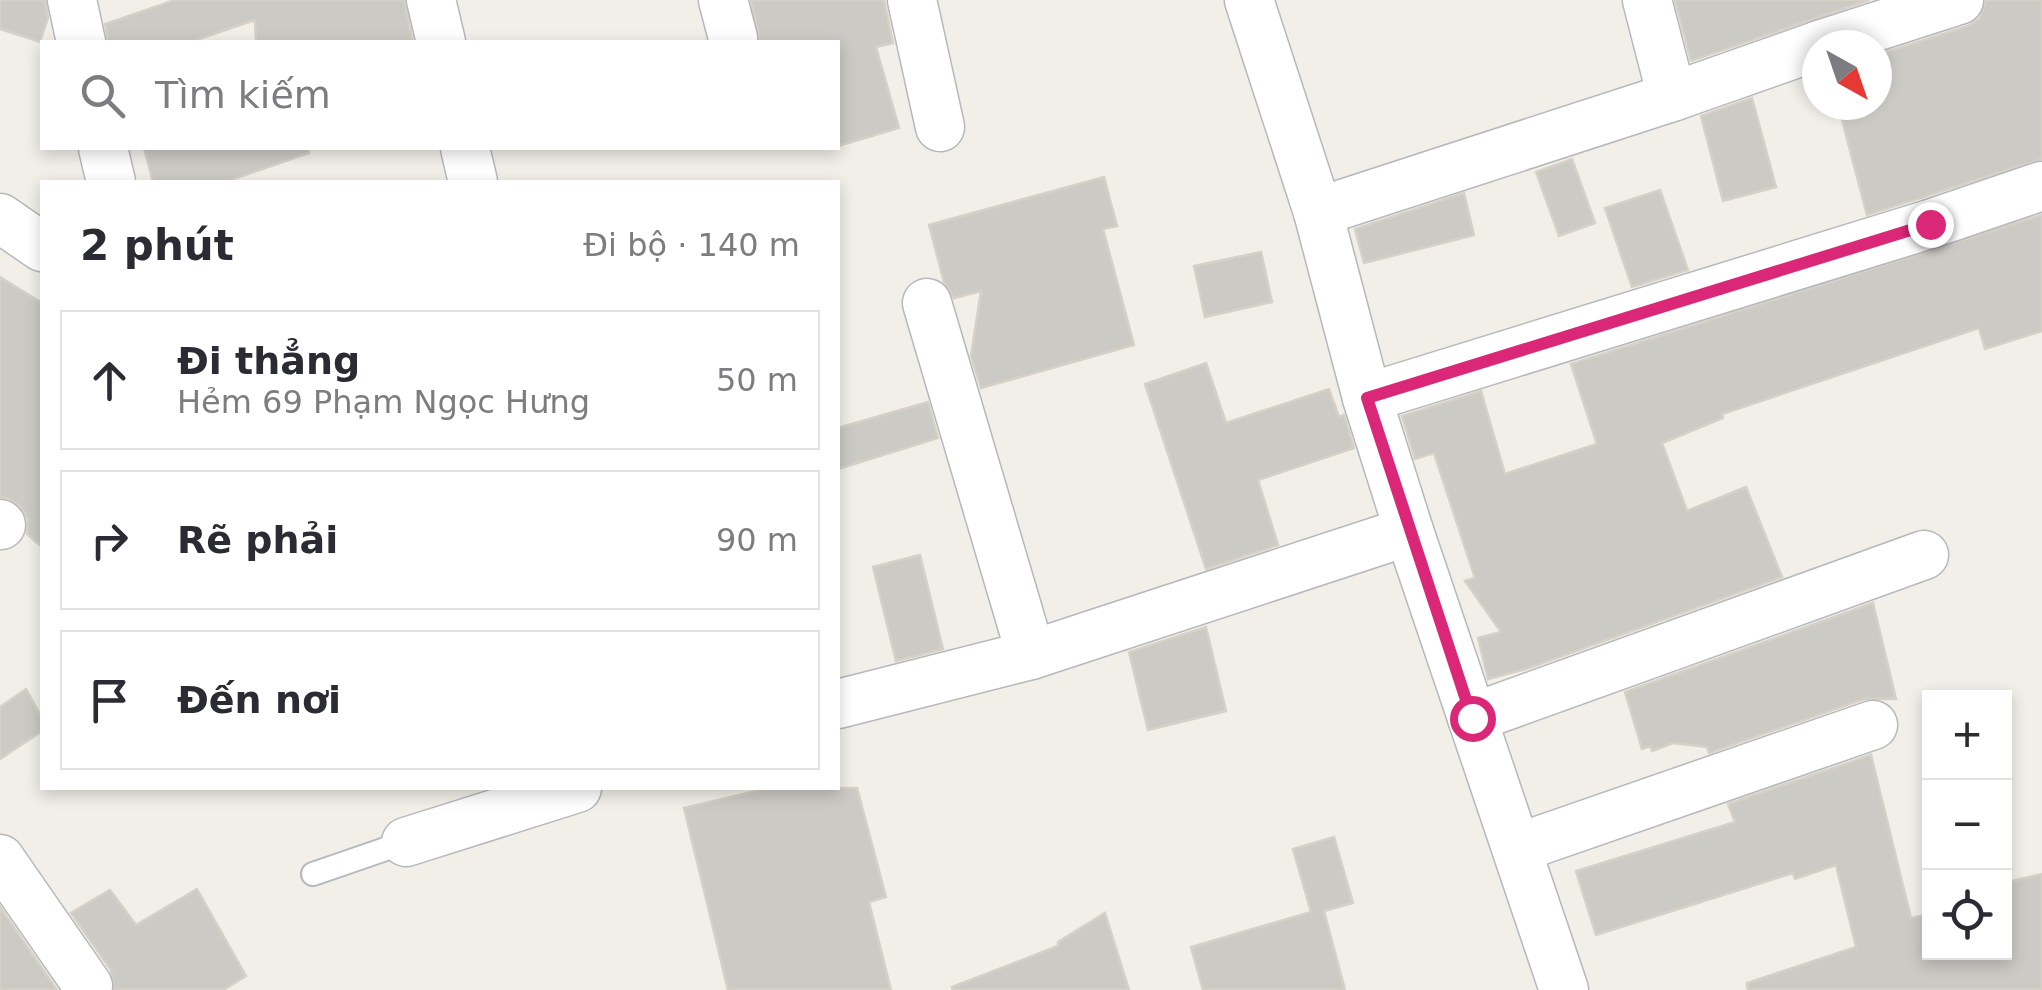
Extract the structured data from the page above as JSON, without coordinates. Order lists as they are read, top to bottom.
{
  "north": "bottom right",
  "page": {
    "search": "Tìm kiếm",
    "heading": ["2 phút", "Đi bộ · 140 m"],
    "list": [
      ["Đi thẳng", "Hẻm 69 Phạm Ngọc Hưng", "50 m"],
      ["Rẽ phải", "90 m"],
      "Đến nơi"
    ],
    "map_buttons": ["+", "−"]
  }
}
